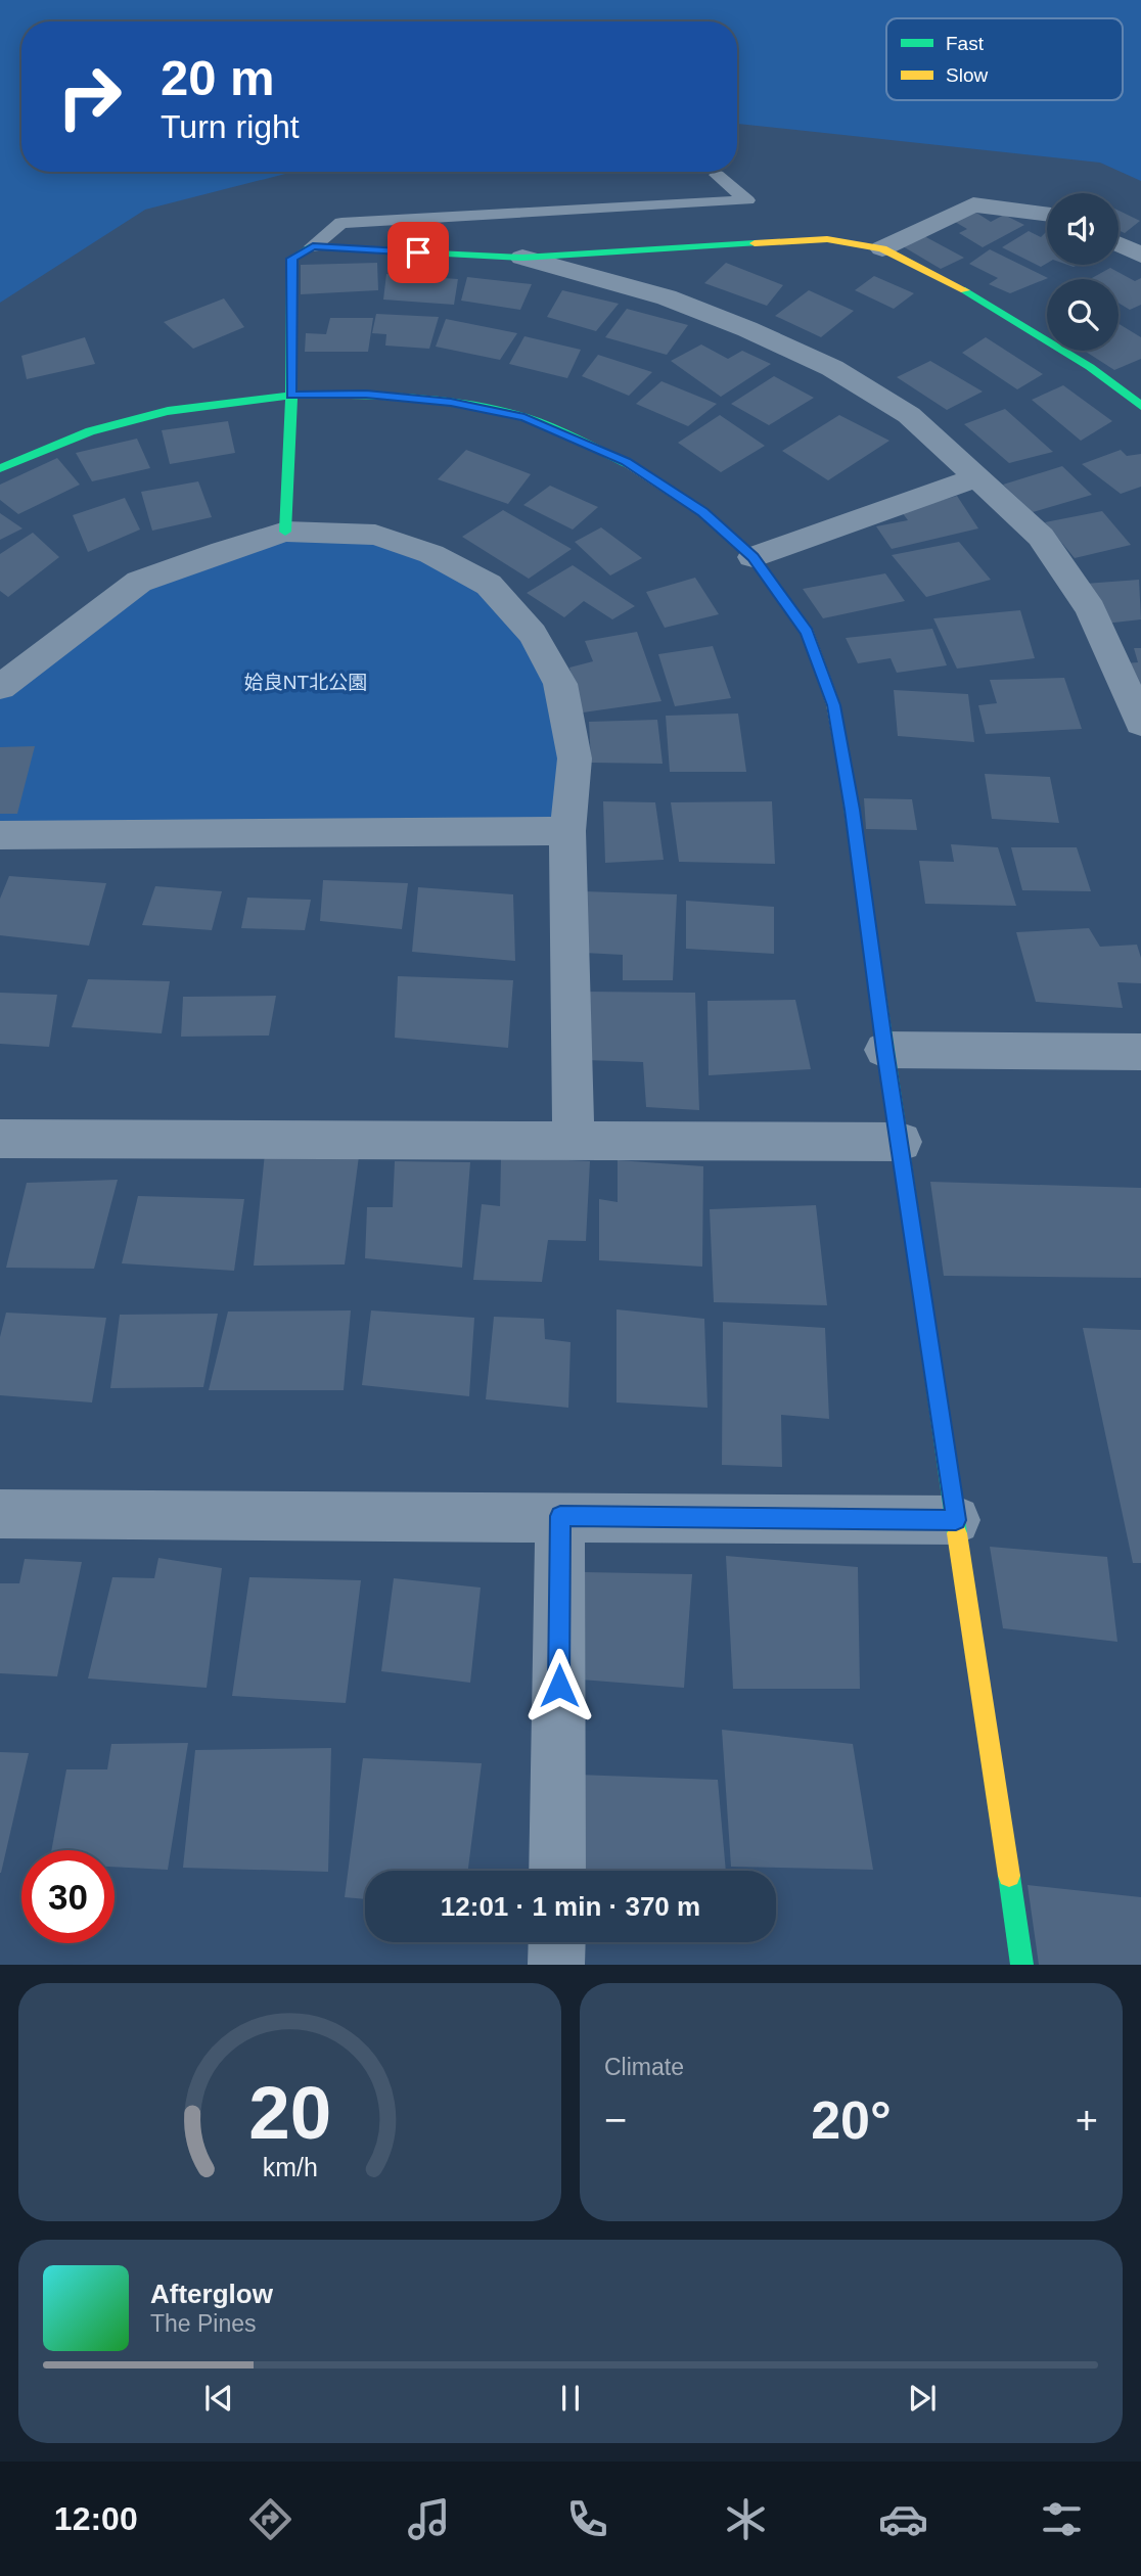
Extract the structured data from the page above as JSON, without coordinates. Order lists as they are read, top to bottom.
{
  "parks": ["姶良NT北公園"],
  "legend": ["Fast", "Slow"],
  "page": {
    "turn": ["20 m", "Turn right"],
    "limit": "30",
    "trip": "12:01 · 1 min · 370 m",
    "tile": "Climate",
    "heat": ["−", "20°", "+"],
    "song": ["Afterglow", "The Pines"],
    "tabs": "12:00",
    "gauge": ["20", "km/h"]
  }
}
